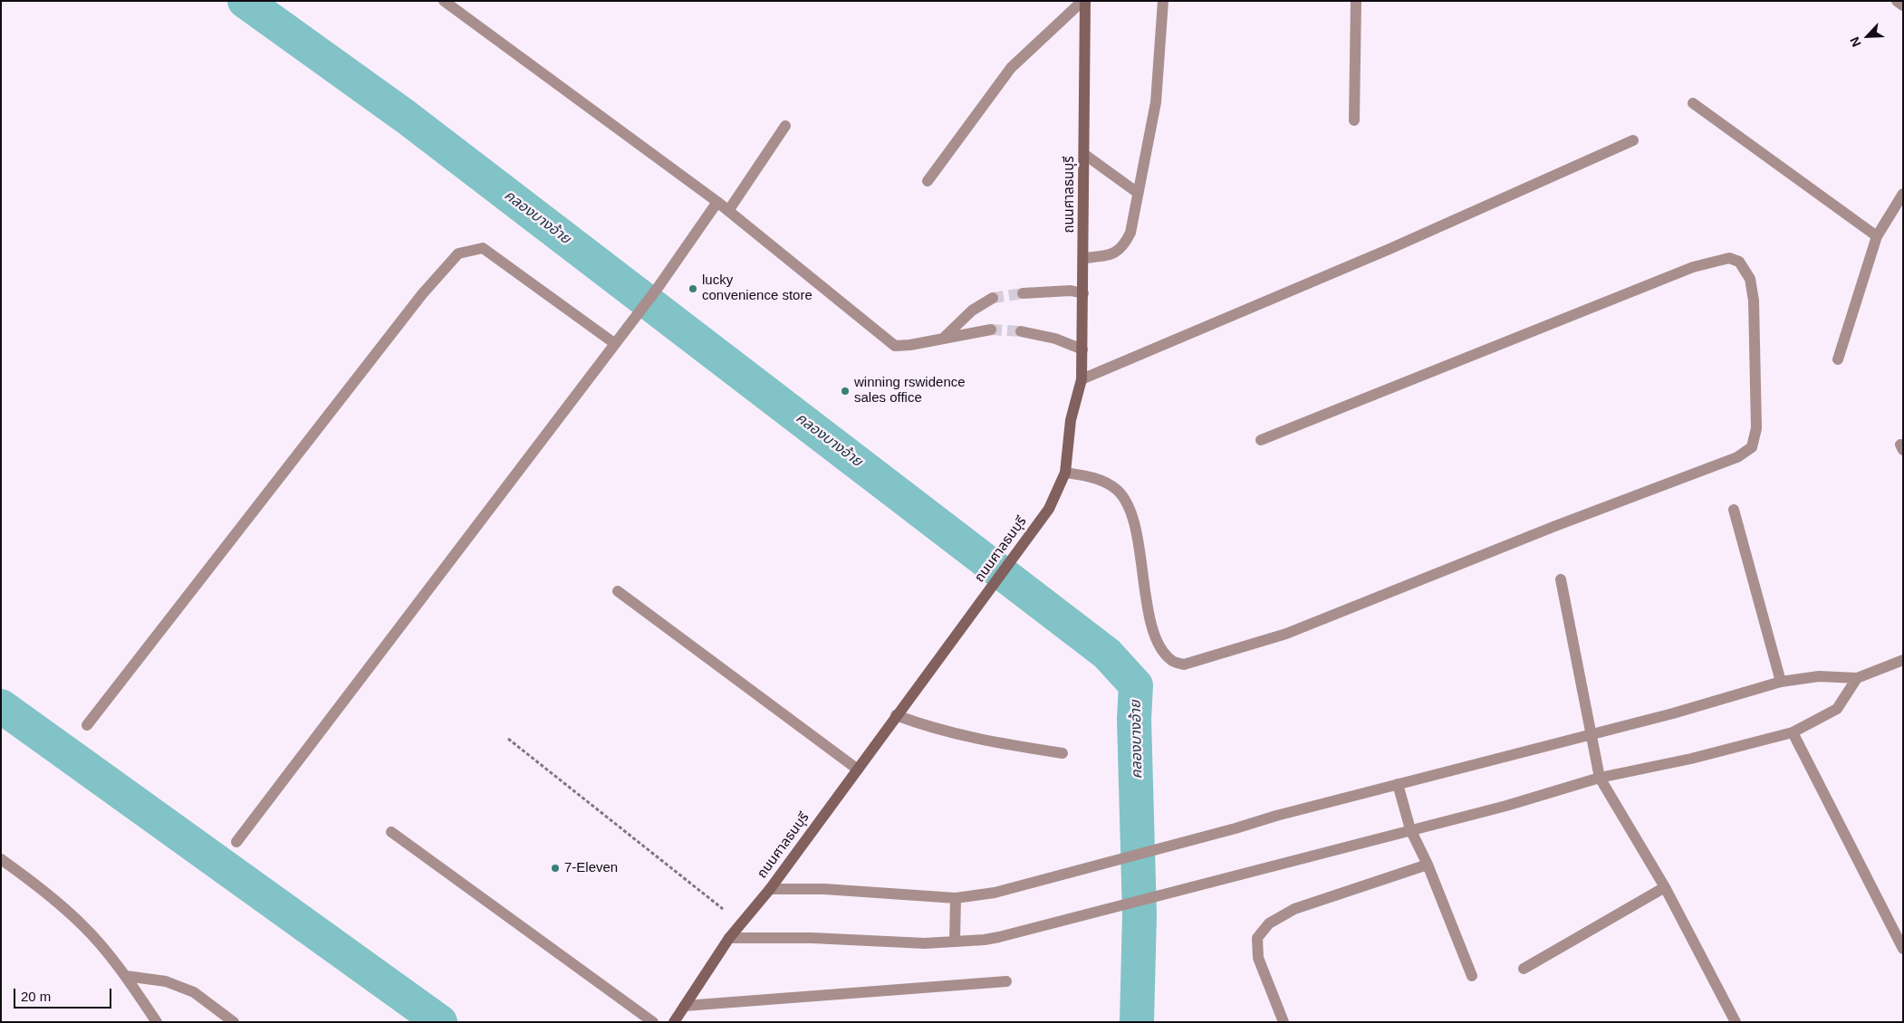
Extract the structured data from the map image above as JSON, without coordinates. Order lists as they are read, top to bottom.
{
  "streets": {
    "street": ["ถนนศาลธนบุรี"]
  },
  "water": ["คลองบางอ้าย"],
  "places": ["lucky convenience store", "winning rswidence sales office", "7-Eleven"],
  "scale_bar": "20 m",
  "north": "bottom left"
}
